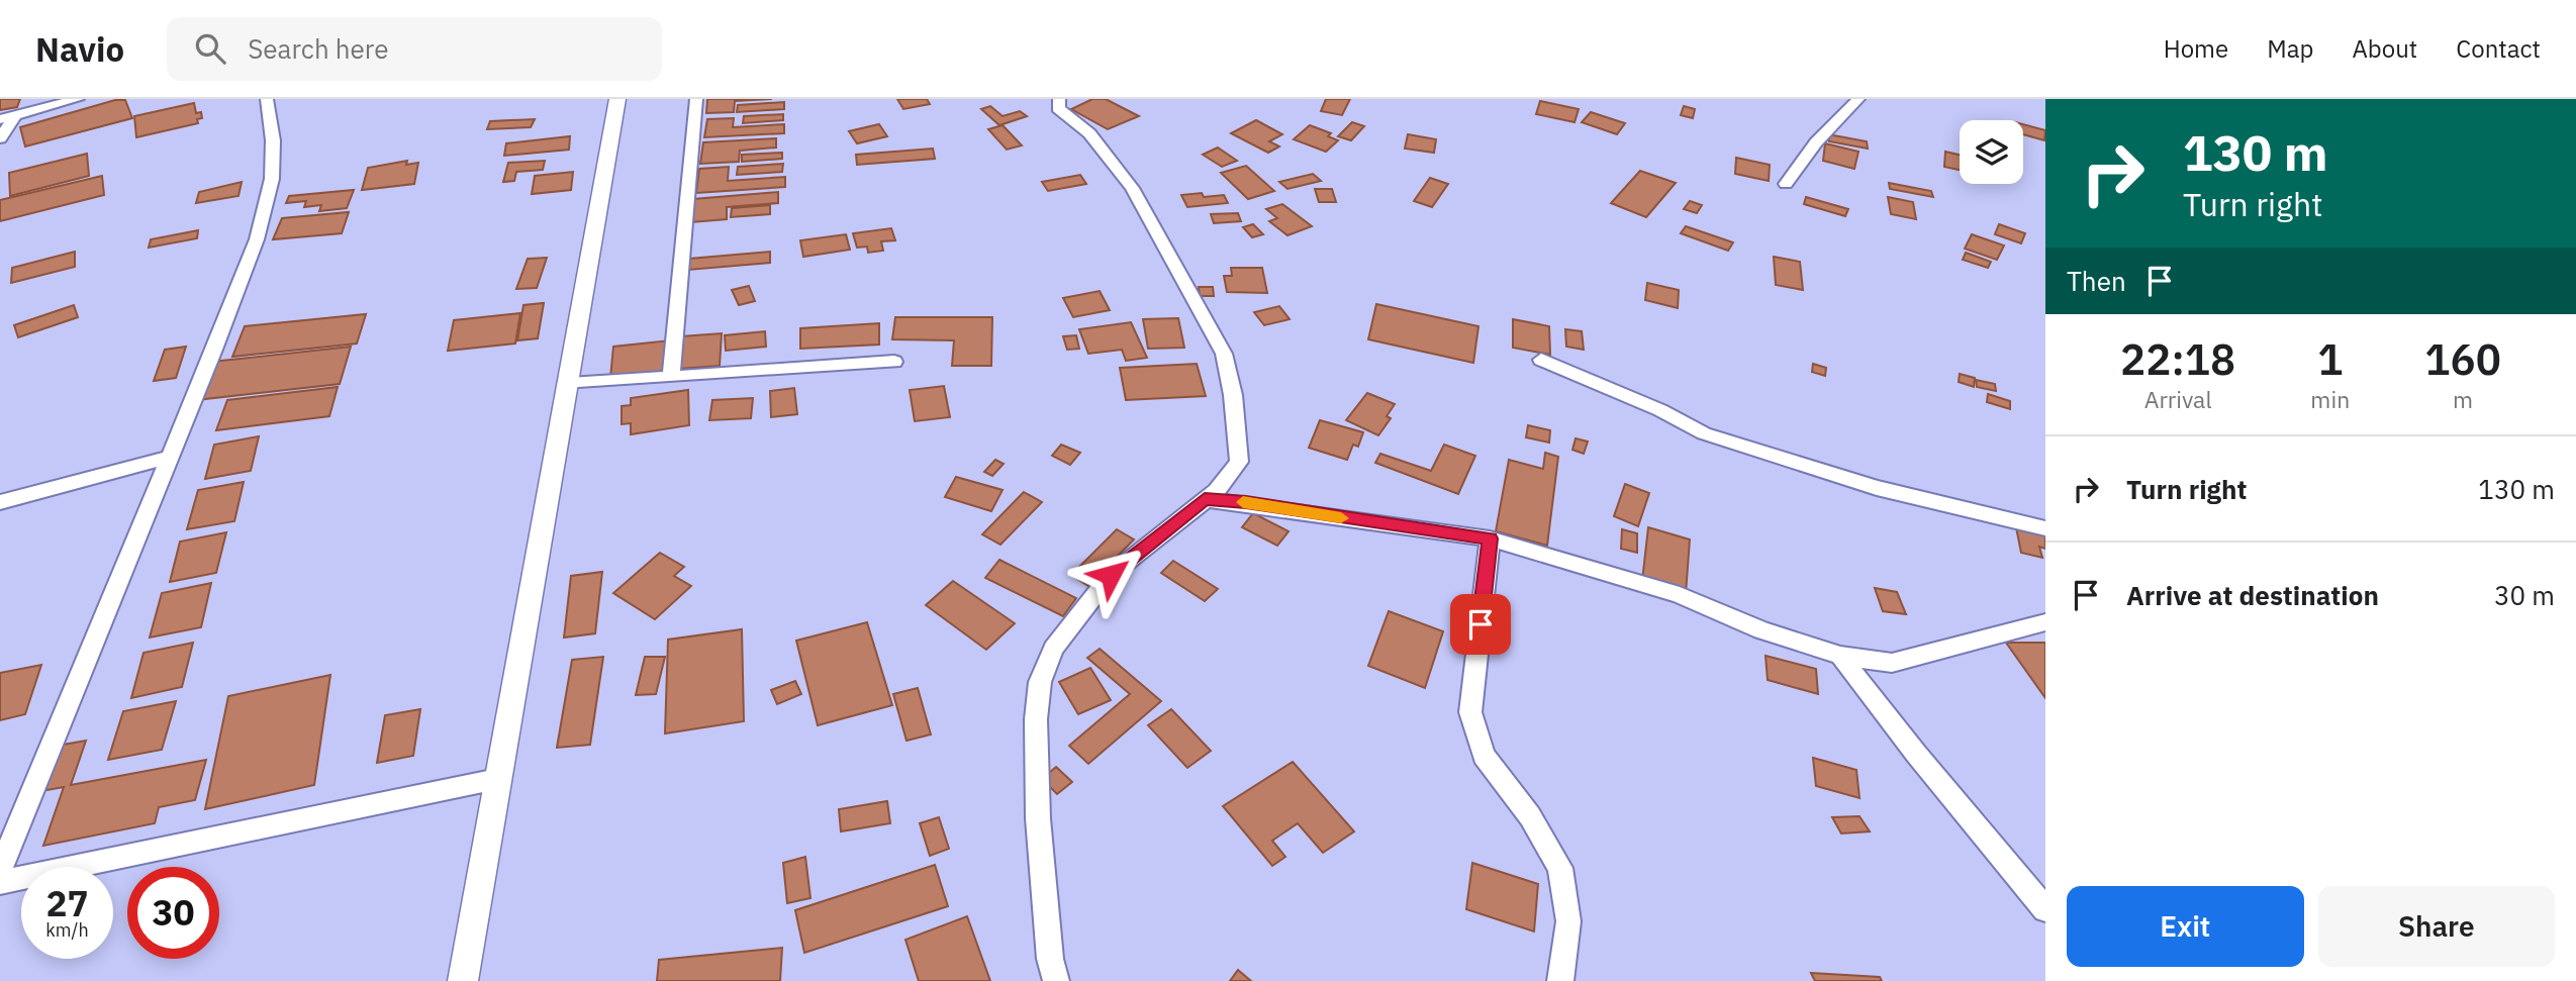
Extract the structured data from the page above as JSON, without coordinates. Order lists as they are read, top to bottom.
{
  "page": {
    "header": "Navio",
    "search": "Search here",
    "nav": [
      "Home",
      "Map",
      "About",
      "Contact"
    ],
    "turn": ["130 m", "Turn right"],
    "then": "Then",
    "eta": [
      "22:18",
      "Arrival",
      "1",
      "min",
      "160",
      "m"
    ],
    "list": [
      {
        "name": "Turn right",
        "value": "130 m"
      },
      {
        "name": "Arrive at destination",
        "value": "30 m"
      }
    ],
    "speed": "27 km/h",
    "limit": "30",
    "buttons": ["Exit", "Share"]
  }
}
